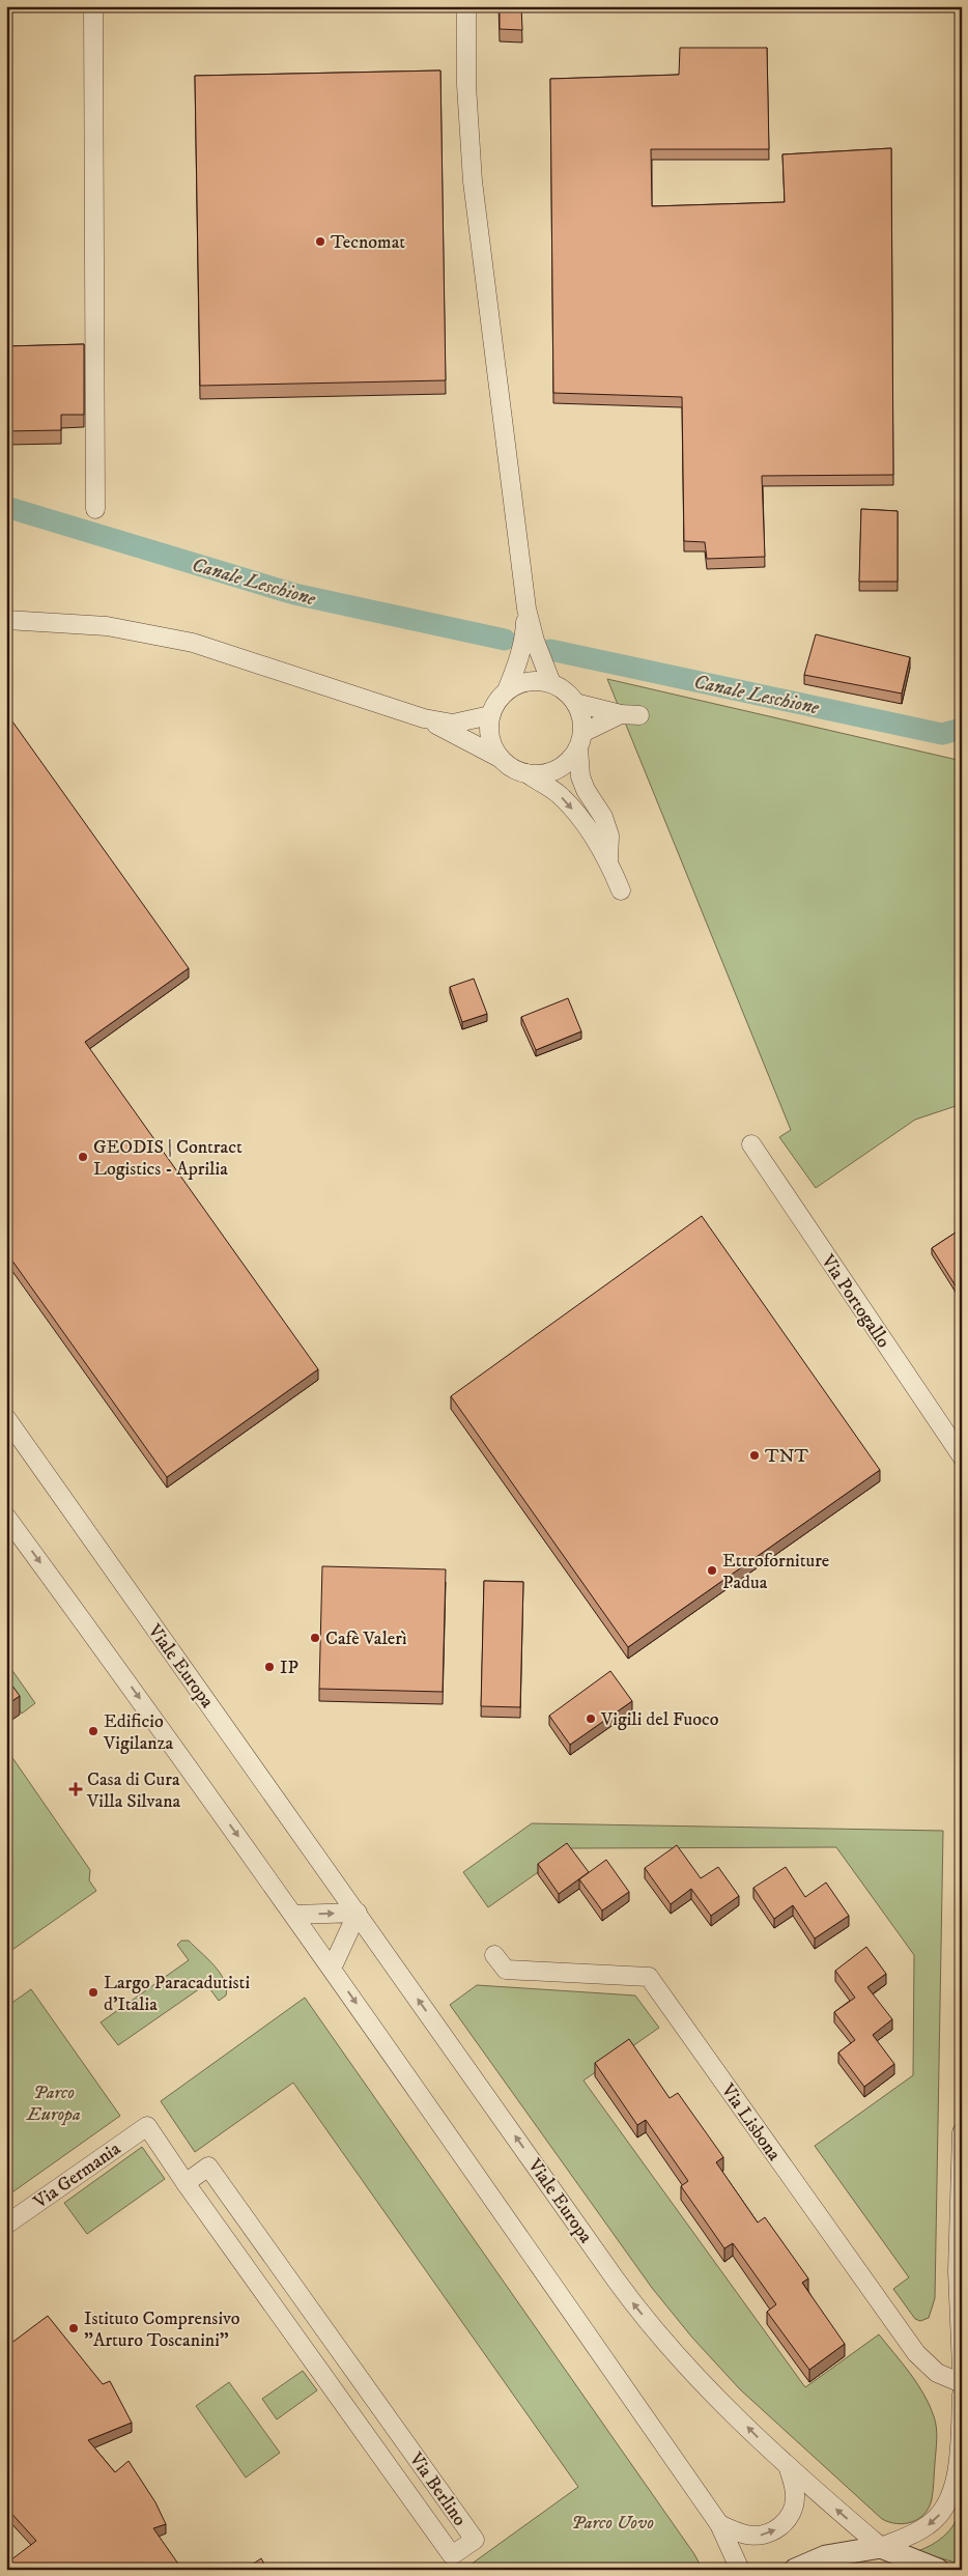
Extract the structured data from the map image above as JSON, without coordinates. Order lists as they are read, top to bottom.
{
  "streets": {
    "street": [
      "Via Portogallo",
      "Viale Europa",
      "Via Lisbona",
      "Via Germania",
      "Via Berlino"
    ]
  },
  "crossings": [
    ["Via Germania", "Via Berlino"]
  ],
  "water": ["Canale Leschione"],
  "parks": ["Parco Europa", "Parco Uovo"],
  "places": {
    "other": [
      "Tecnomat",
      "GEODIS | Contract Logistics - Aprilia",
      "TNT",
      "Ettroforniture Padua",
      "Cafè Valerì",
      "IP",
      "Vigili del Fuoco",
      "Edificio Vigilanza",
      "Largo Paracadutisti d'Italia",
      "Istituto Comprensivo \"Arturo Toscanini\""
    ],
    "health": ["Casa di Cura Villa Silvana"]
  }
}
